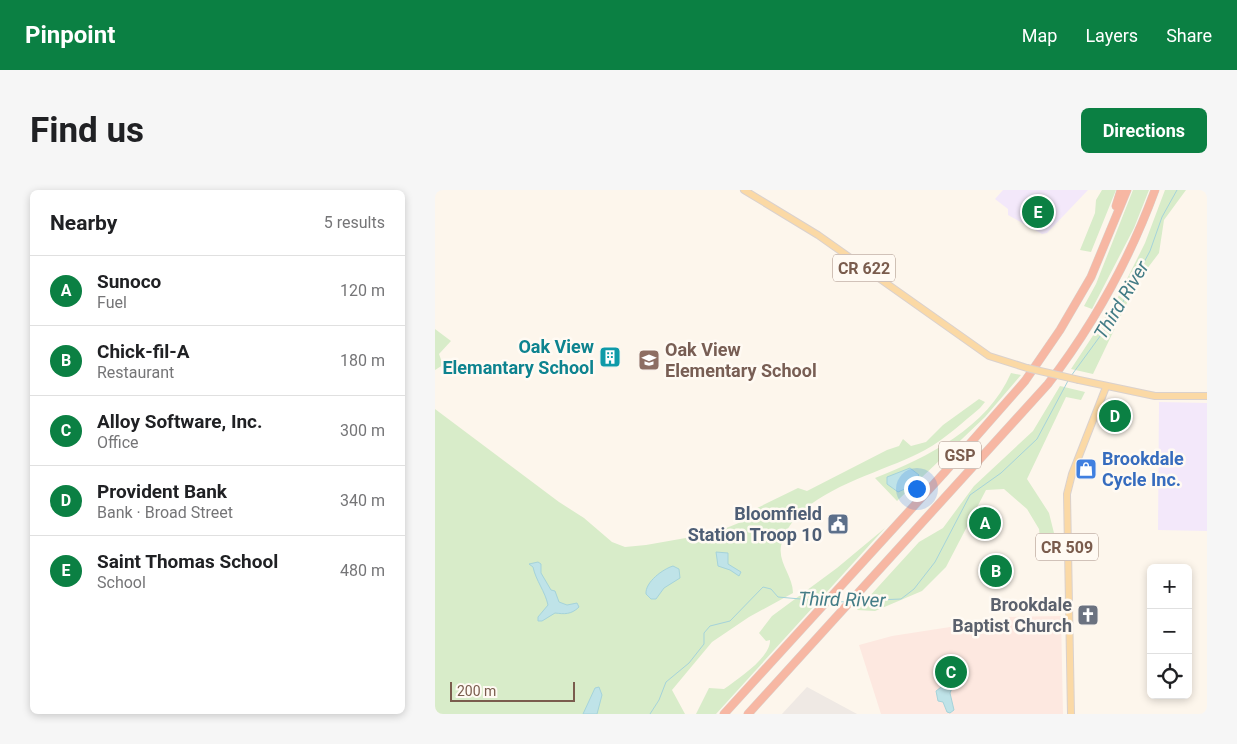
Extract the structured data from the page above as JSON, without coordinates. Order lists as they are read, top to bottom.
{
  "streets": {
    "highway": ["GSP"],
    "main road": ["CR 622", "CR 509"]
  },
  "crossings": [
    ["CR 622", "CR 509"]
  ],
  "water": ["Third River"],
  "places": {
    "building": ["Oak View Elemantary School"],
    "school or university": ["Oak View Elementary School"],
    "shop": ["Brookdale Cycle Inc."],
    "public building": ["Bloomfield Station Troop 10"],
    "church": ["Brookdale Baptist Church"]
  },
  "scale_bar": "200 m",
  "page": {
    "header": "Pinpoint",
    "nav": ["Map", "Layers", "Share"],
    "buttons": "Directions",
    "title": "Find us",
    "heading": ["Nearby", "5 results"],
    "pins": [
      "E",
      "D",
      "A",
      "B",
      "C"
    ],
    "list": [
      {
        "mark": "A",
        "name": "Sunoco",
        "note": "Fuel",
        "value": "120 m"
      },
      {
        "mark": "B",
        "name": "Chick-fil-A",
        "note": "Restaurant",
        "value": "180 m"
      },
      {
        "mark": "C",
        "name": "Alloy Software, Inc.",
        "note": "Office",
        "value": "300 m"
      },
      {
        "mark": "D",
        "name": "Provident Bank",
        "note": "Bank · Broad Street",
        "value": "340 m"
      },
      {
        "mark": "E",
        "name": "Saint Thomas School",
        "note": "School",
        "value": "480 m"
      }
    ],
    "map_buttons": ["+", "−"],
    "scale": "200 m"
  }
}
